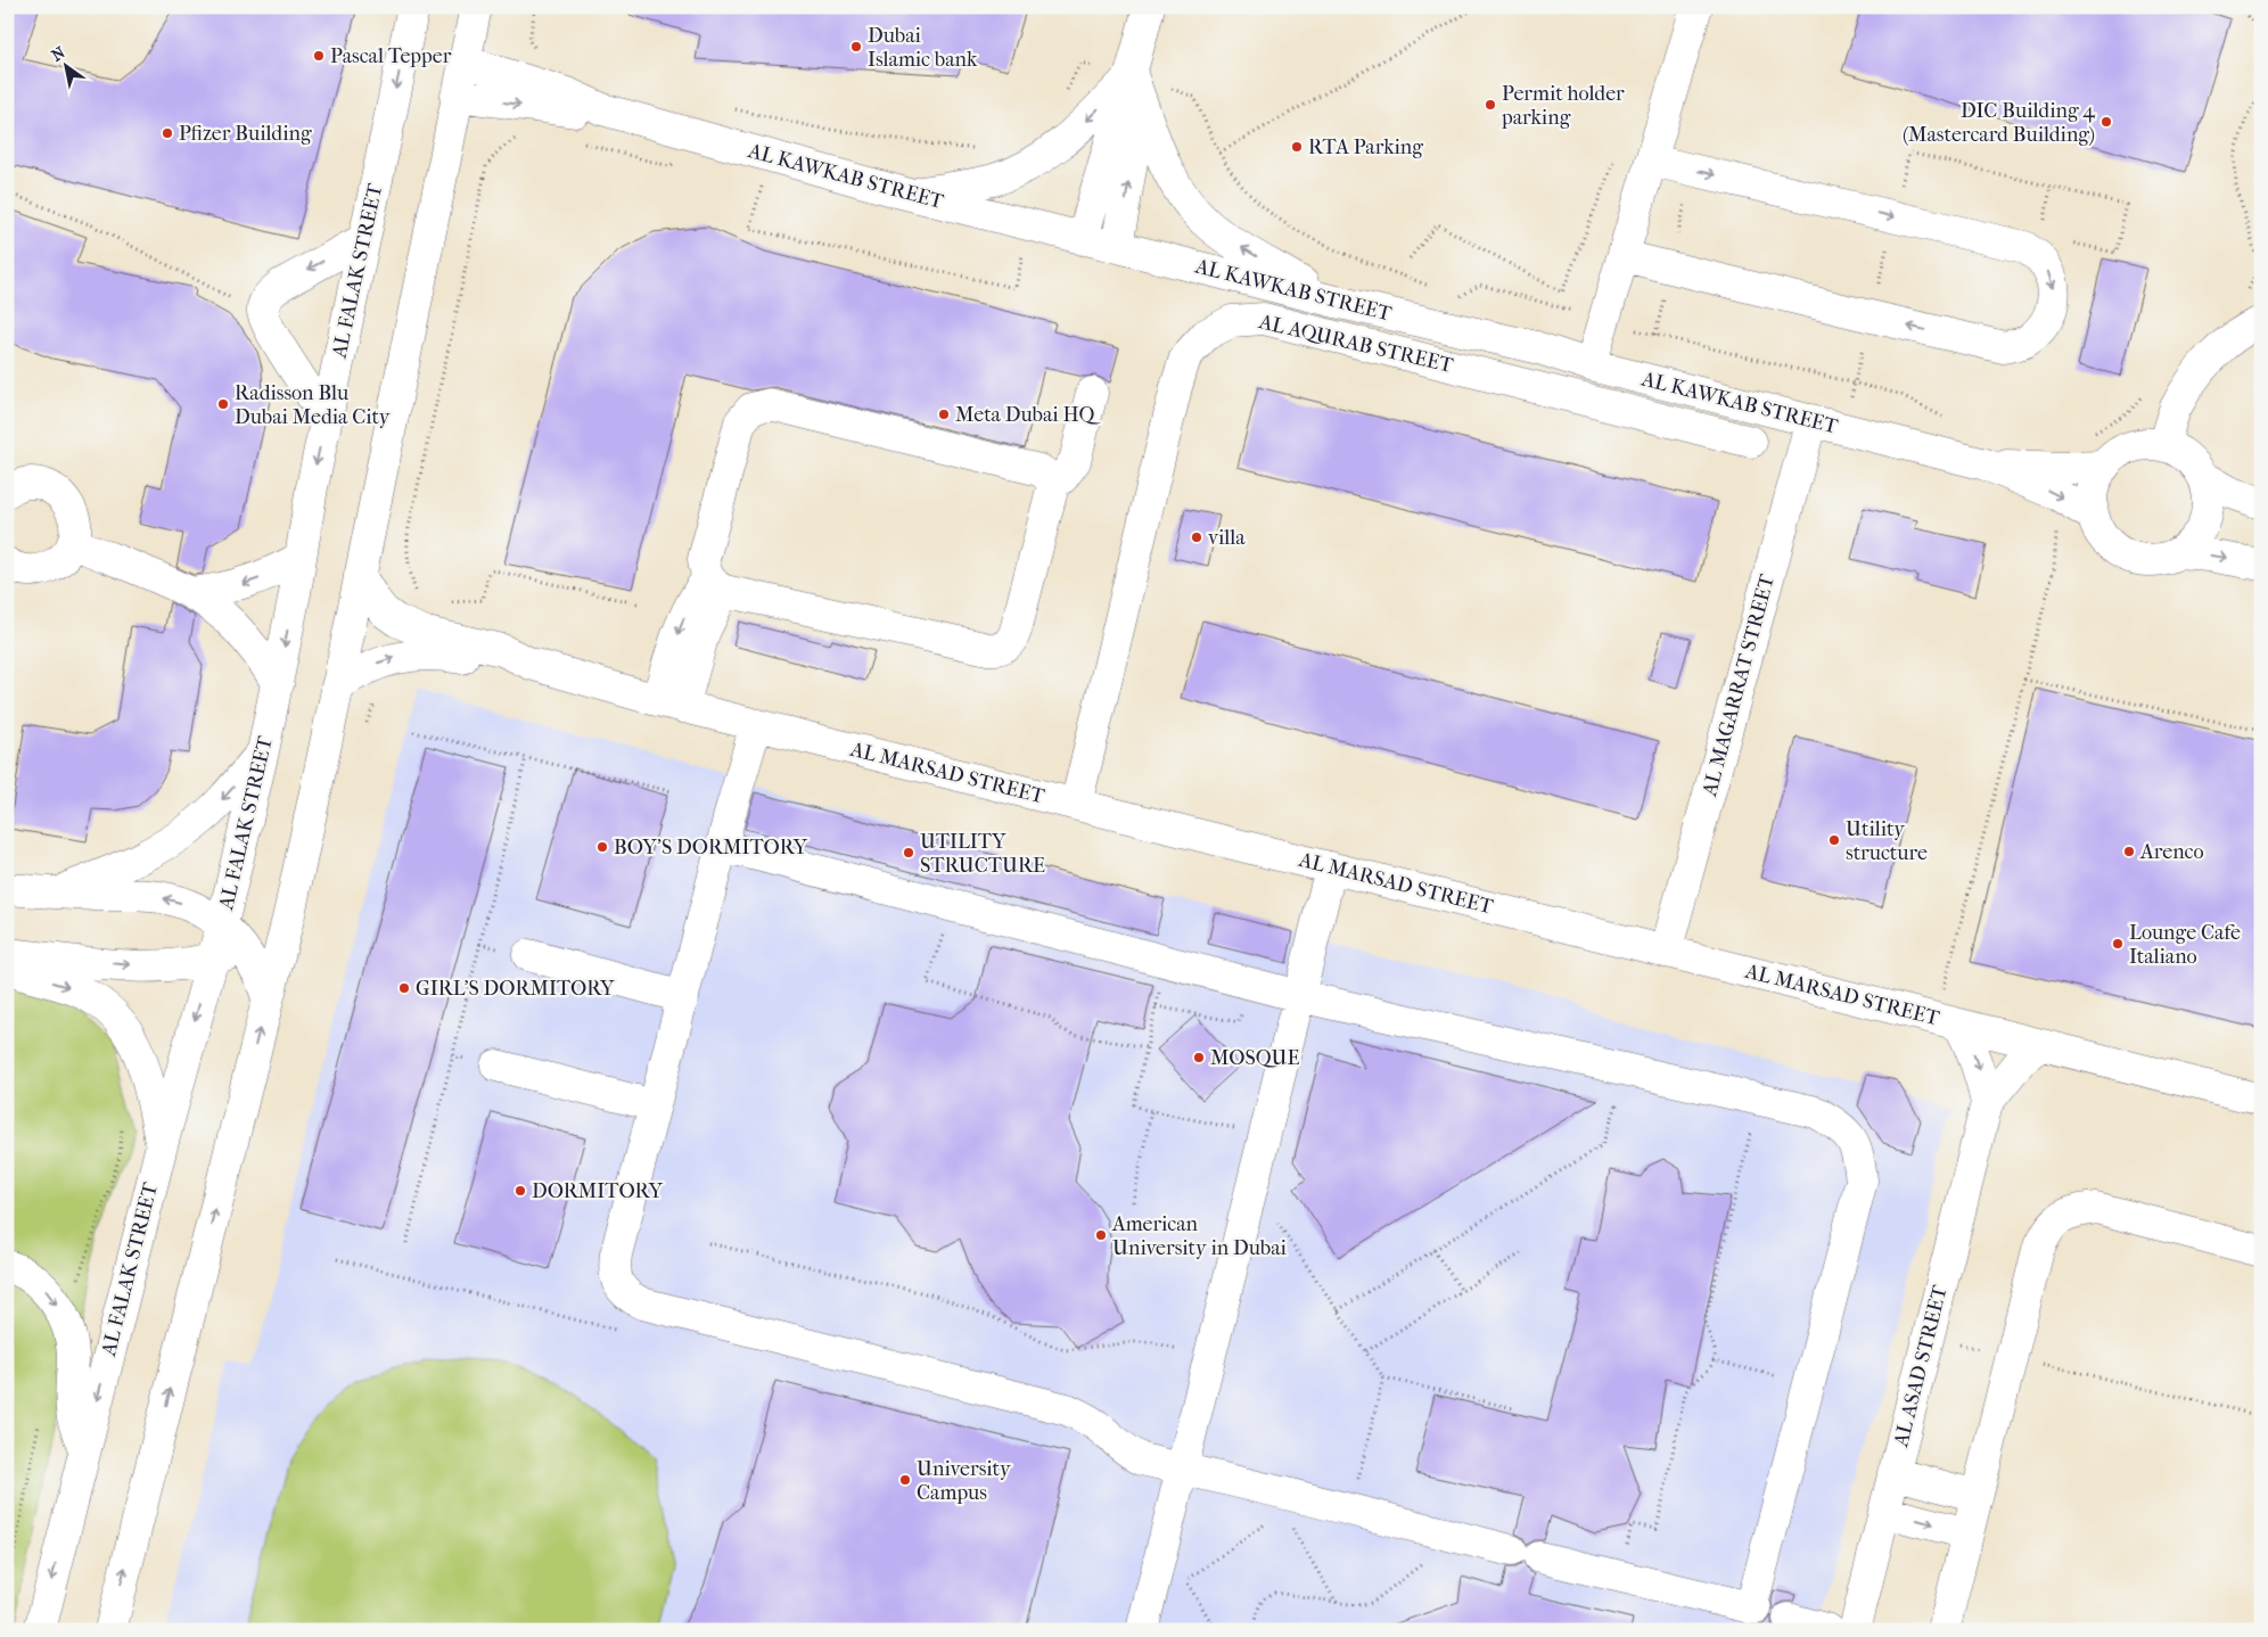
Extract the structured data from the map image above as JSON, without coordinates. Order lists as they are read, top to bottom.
{
  "streets": {
    "street": [
      "AL KAWKAB STREET",
      "AL FALAK STREET",
      "AL AQURAB STREET",
      "AL MAGARRAT STREET",
      "AL MARSAD STREET",
      "AL ASAD STREET"
    ]
  },
  "crossings": [
    ["AL KAWKAB STREET", "AL MAGARRAT STREET"],
    ["AL AQURAB STREET", "AL MARSAD STREET"],
    ["AL MAGARRAT STREET", "AL MARSAD STREET"],
    ["AL MARSAD STREET", "AL ASAD STREET"]
  ],
  "places": [
    "Dubai Islamic bank",
    "Pascal Tepper",
    "Permit holder parking",
    "DIC Building 4 (Mastercard Building)",
    "Pfizer Building",
    "RTA Parking",
    "Radisson Blu Dubai Media City",
    "Meta Dubai HQ",
    "villa",
    "Utility structure",
    "BOY'S DORMITORY",
    "Arenco",
    "UTILITY STRUCTURE",
    "Lounge Cafe Italiano",
    "GIRL'S DORMITORY",
    "MOSQUE",
    "DORMITORY",
    "American University in Dubai",
    "University Campus"
  ],
  "north": "top left"
}
